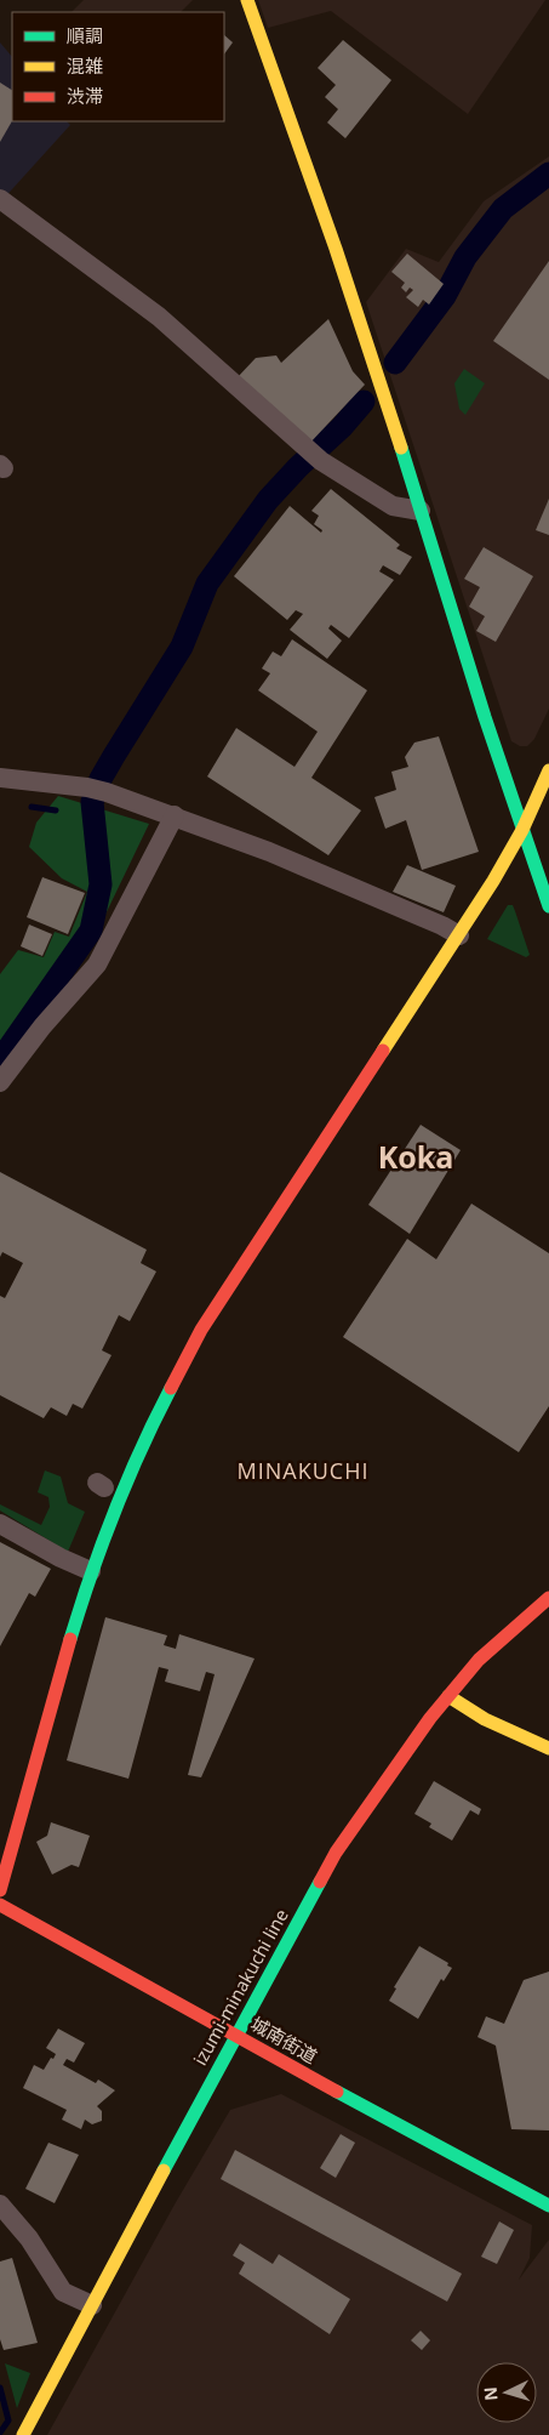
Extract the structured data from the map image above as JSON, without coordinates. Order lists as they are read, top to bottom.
{
  "streets": {
    "street": ["izumi-minakuchi line", "城南街道"]
  },
  "crossings": [
    ["izumi-minakuchi line", "城南街道"]
  ],
  "districts": ["Koka", "MINAKUCHI"],
  "legend": ["順調", "混雑", "渋滞"],
  "north": "left"
}
